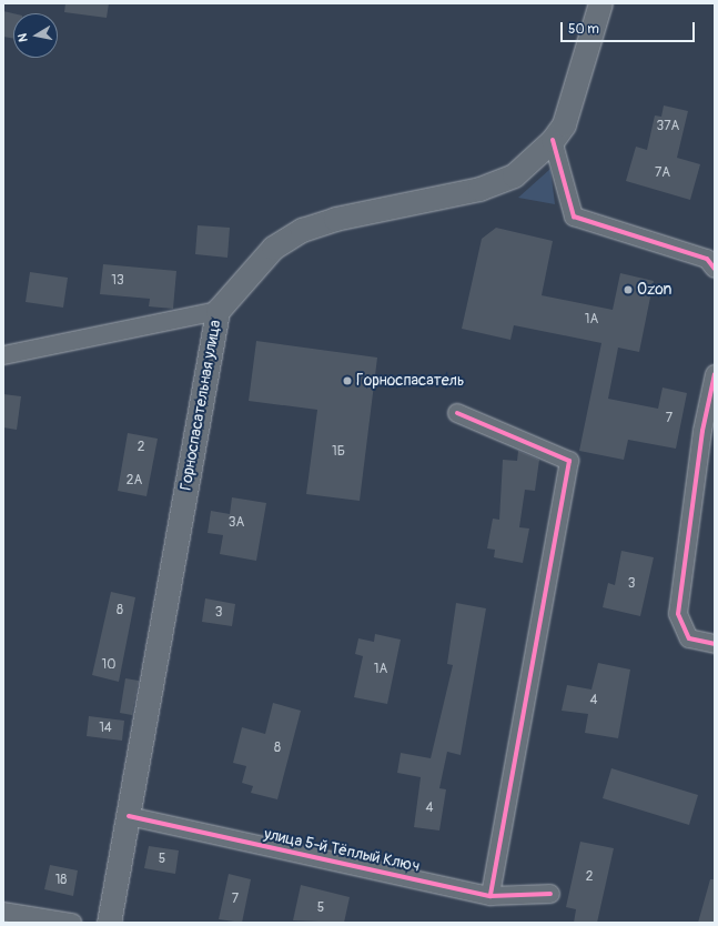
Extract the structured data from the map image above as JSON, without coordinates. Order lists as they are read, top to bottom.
{
  "streets": {
    "main road": ["Горноспасательная улица"],
    "street": ["улица 5-й Тёплый Ключ"]
  },
  "crossings": [
    ["Горноспасательная улица", "улица 5-й Тёплый Ключ"]
  ],
  "places": ["Ozon", "Горноспасатель"],
  "house_numbers": [
    "37А",
    "7А",
    "13",
    "1А",
    "7",
    "2",
    "1Б",
    "2А",
    "3А",
    "3",
    "8",
    "3",
    "10",
    "1А",
    "4",
    "14",
    "8",
    "4",
    "5",
    "2",
    "18",
    "7",
    "5"
  ],
  "scale_bar": "50 m",
  "north": "left"
}
